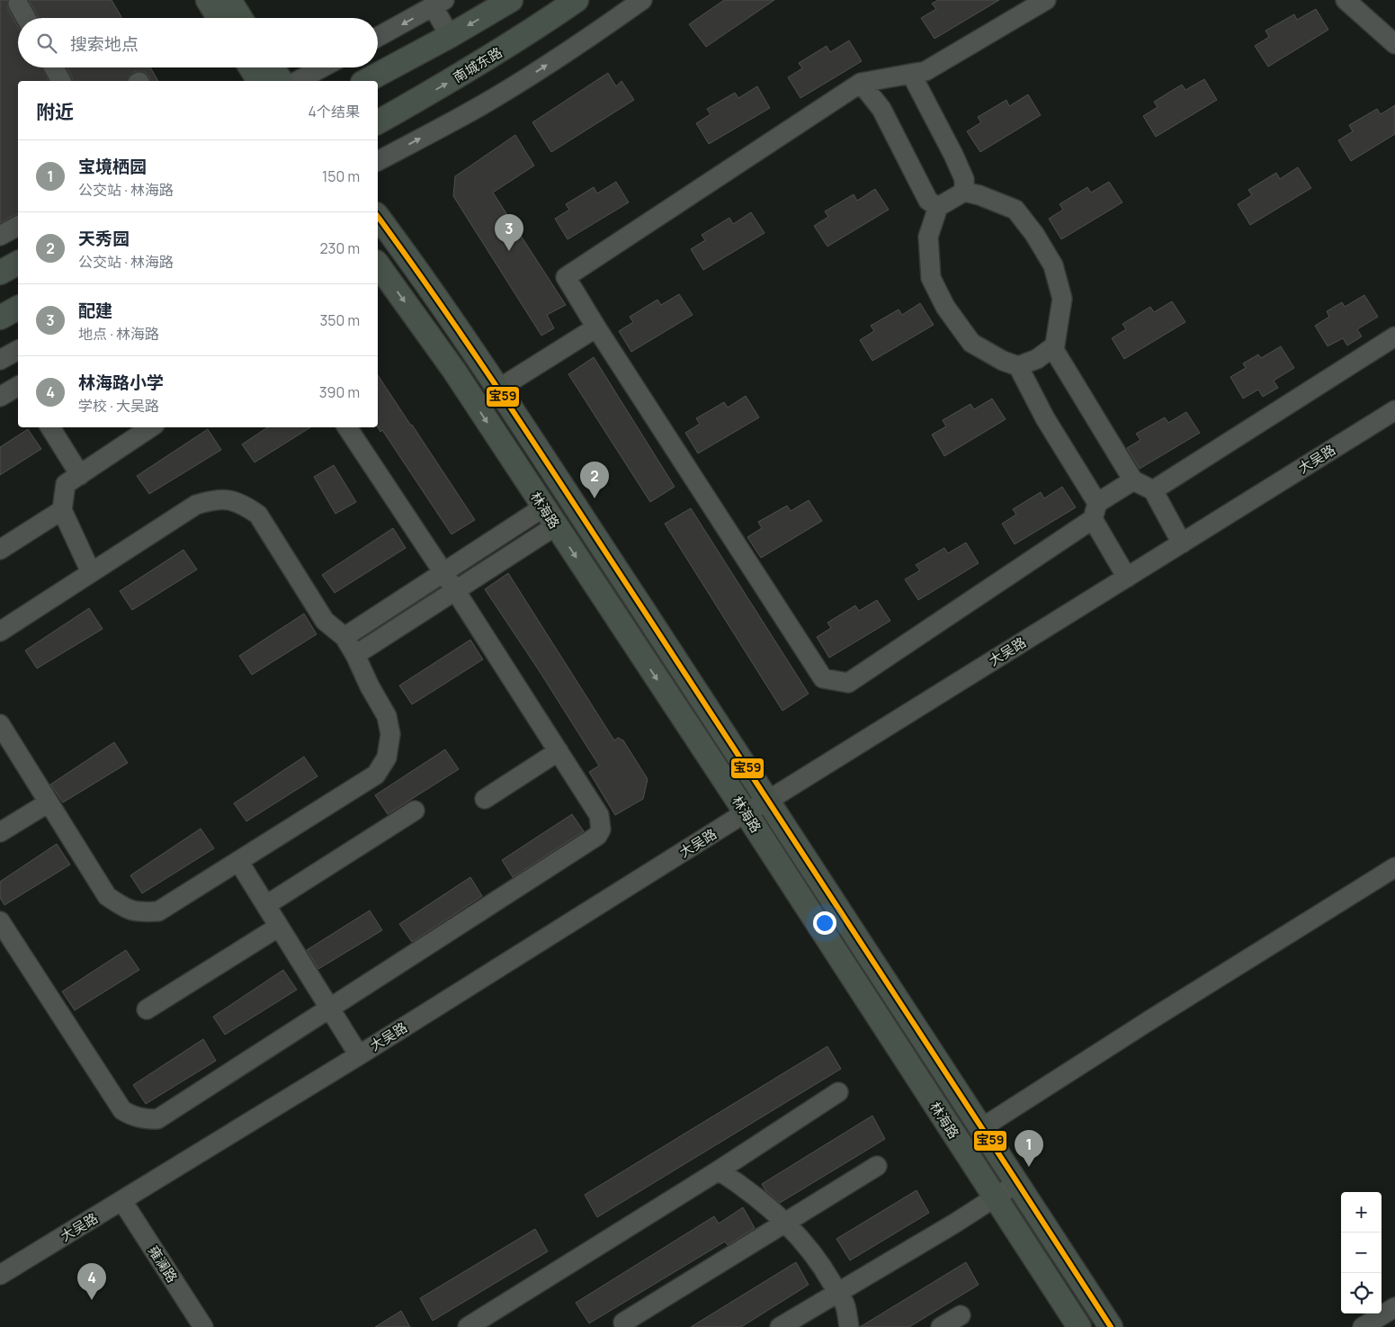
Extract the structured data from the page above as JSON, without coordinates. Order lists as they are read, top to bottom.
{
  "streets": {
    "main road": ["南城东路", "林海路"],
    "street": ["大吴路", "雍澜路"]
  },
  "crossings": [
    ["大吴路", "林海路"],
    ["大吴路", "雍澜路"]
  ],
  "lines": ["transit line 宝59"],
  "page": {
    "search": "搜索地点",
    "heading": ["附近", "4个结果"],
    "list": [
      {
        "mark": "1",
        "name": "宝境栖园",
        "note": "公交站 · 林海路",
        "value": "150 m"
      },
      {
        "mark": "2",
        "name": "天秀园",
        "note": "公交站 · 林海路",
        "value": "230 m"
      },
      {
        "mark": "3",
        "name": "配建",
        "note": "地点 · 林海路",
        "value": "350 m"
      },
      {
        "mark": "4",
        "name": "林海路小学",
        "note": "学校 · 大吴路",
        "value": "390 m"
      }
    ],
    "pins": [
      "3",
      "2",
      "1",
      "4"
    ],
    "map_buttons": ["+", "−"]
  }
}
